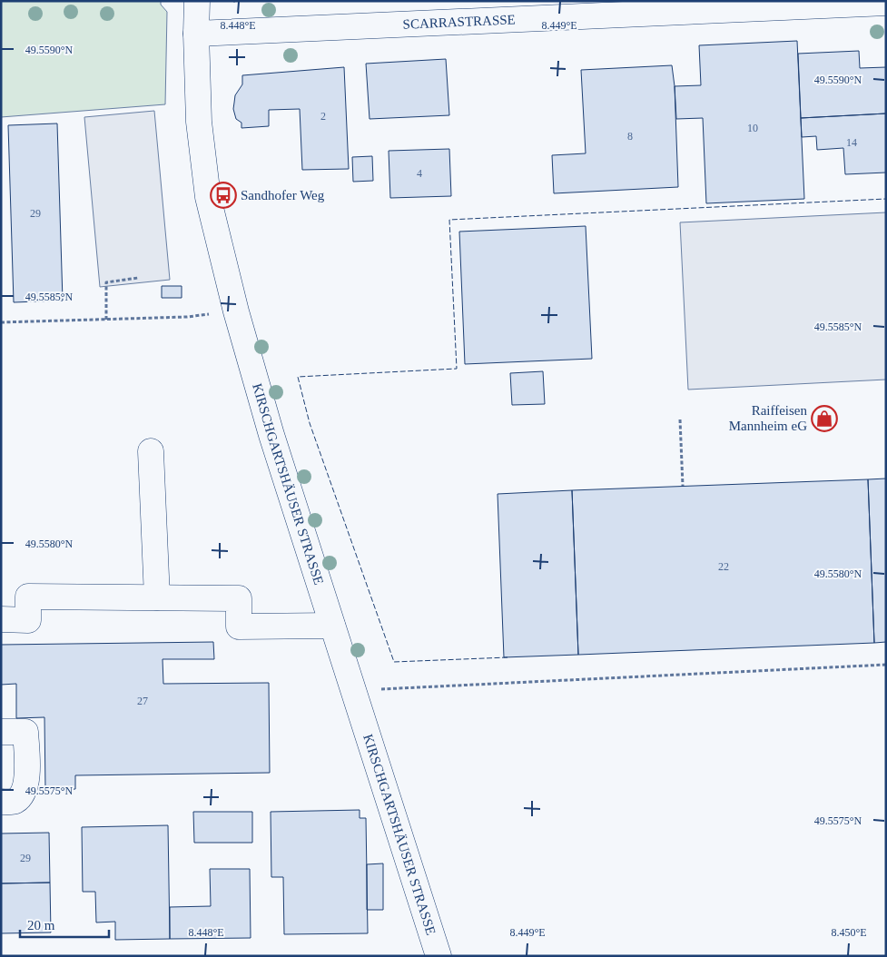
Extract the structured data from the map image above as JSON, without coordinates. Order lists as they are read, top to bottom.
{
  "streets": {
    "street": ["SCARRASTRASSE", "KIRSCHGARTSHÄUSER STRASSE"]
  },
  "crossings": [
    ["SCARRASTRASSE", "KIRSCHGARTSHÄUSER STRASSE"]
  ],
  "places": {
    "bus stop": ["Sandhofer Weg"],
    "shop": ["Raiffeisen Mannheim eG"]
  },
  "house_numbers": [
    "2",
    "10",
    "8",
    "14",
    "4",
    "29",
    "22",
    "27",
    "29"
  ],
  "scale_bar": "20 m",
  "coordinates": [
    "8.448°E",
    "8.449°E",
    "49.5590°N",
    "49.5585°N",
    "49.5580°N",
    "49.5575°N",
    "8.450°E"
  ]
}
